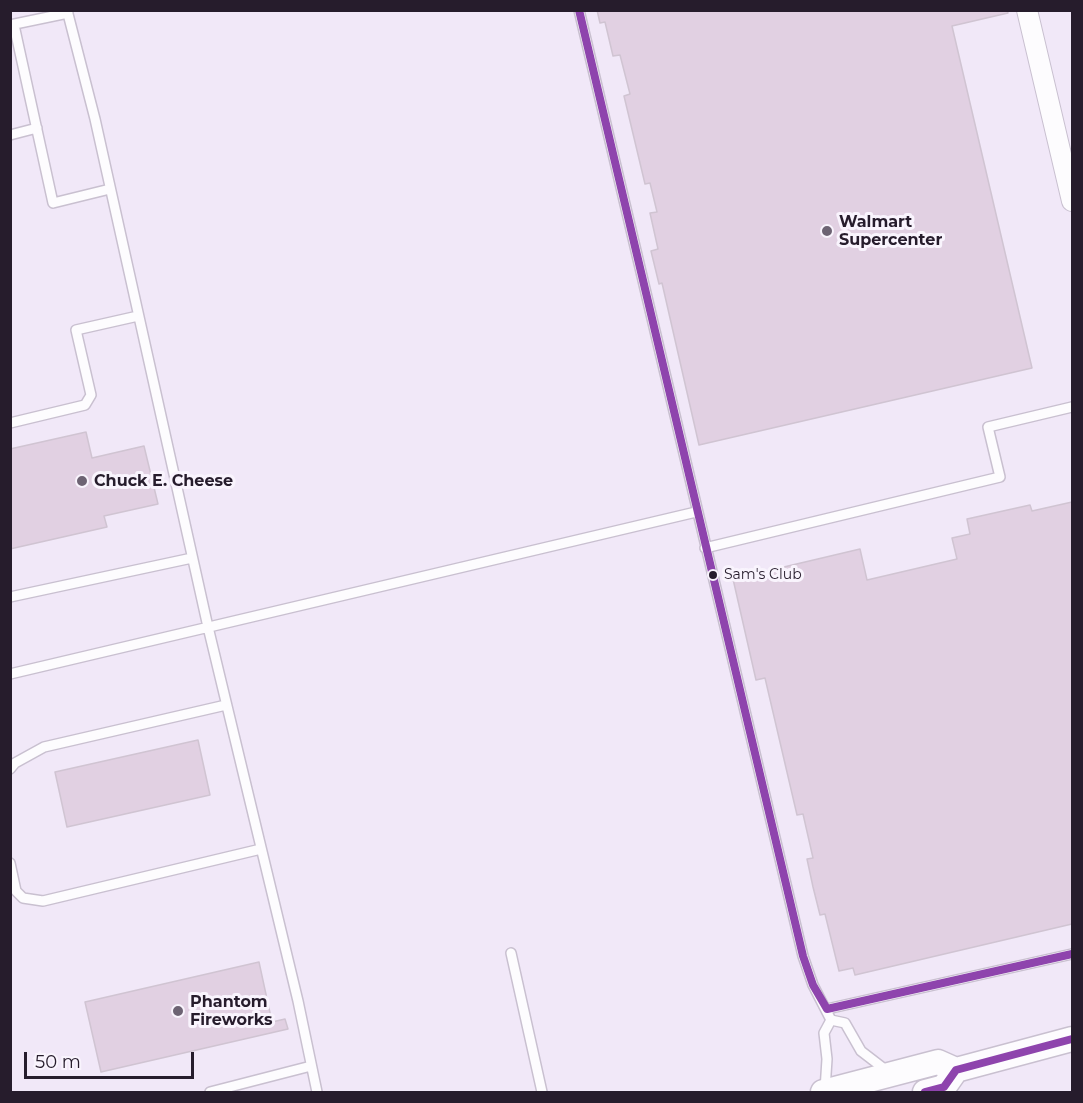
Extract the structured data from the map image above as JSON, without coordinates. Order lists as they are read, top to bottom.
{
  "places": [
    "Walmart Supercenter",
    "Chuck E. Cheese",
    "Sam's Club",
    "Phantom Fireworks"
  ],
  "scale_bar": "50 m"
}
